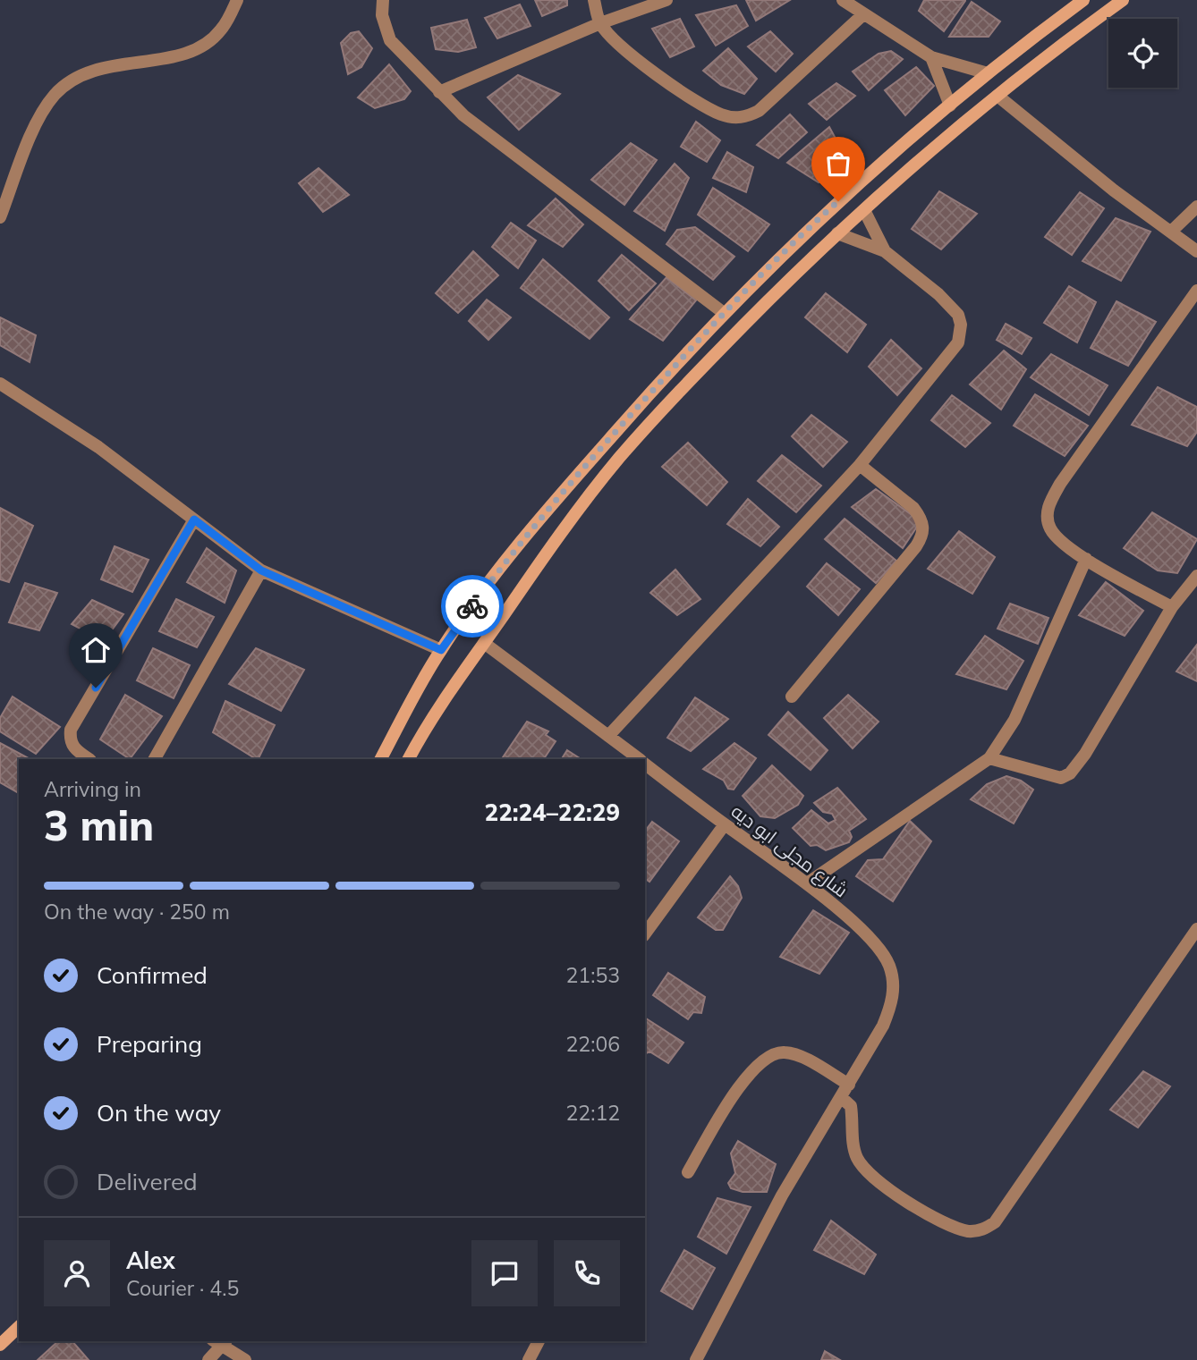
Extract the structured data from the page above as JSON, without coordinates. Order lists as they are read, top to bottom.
{
  "streets": {
    "street": ["شارع مجلى ابو ديه"]
  },
  "page": {
    "heading": ["3 min", "Arriving in", "22:24–22:29"],
    "panel": ["Alex", "Courier · 4.5"],
    "bar": "On the way · 250 m",
    "list": [
      ["Confirmed", "21:53"],
      ["Preparing", "22:06"],
      ["On the way", "22:12"],
      "Delivered"
    ]
  }
}
